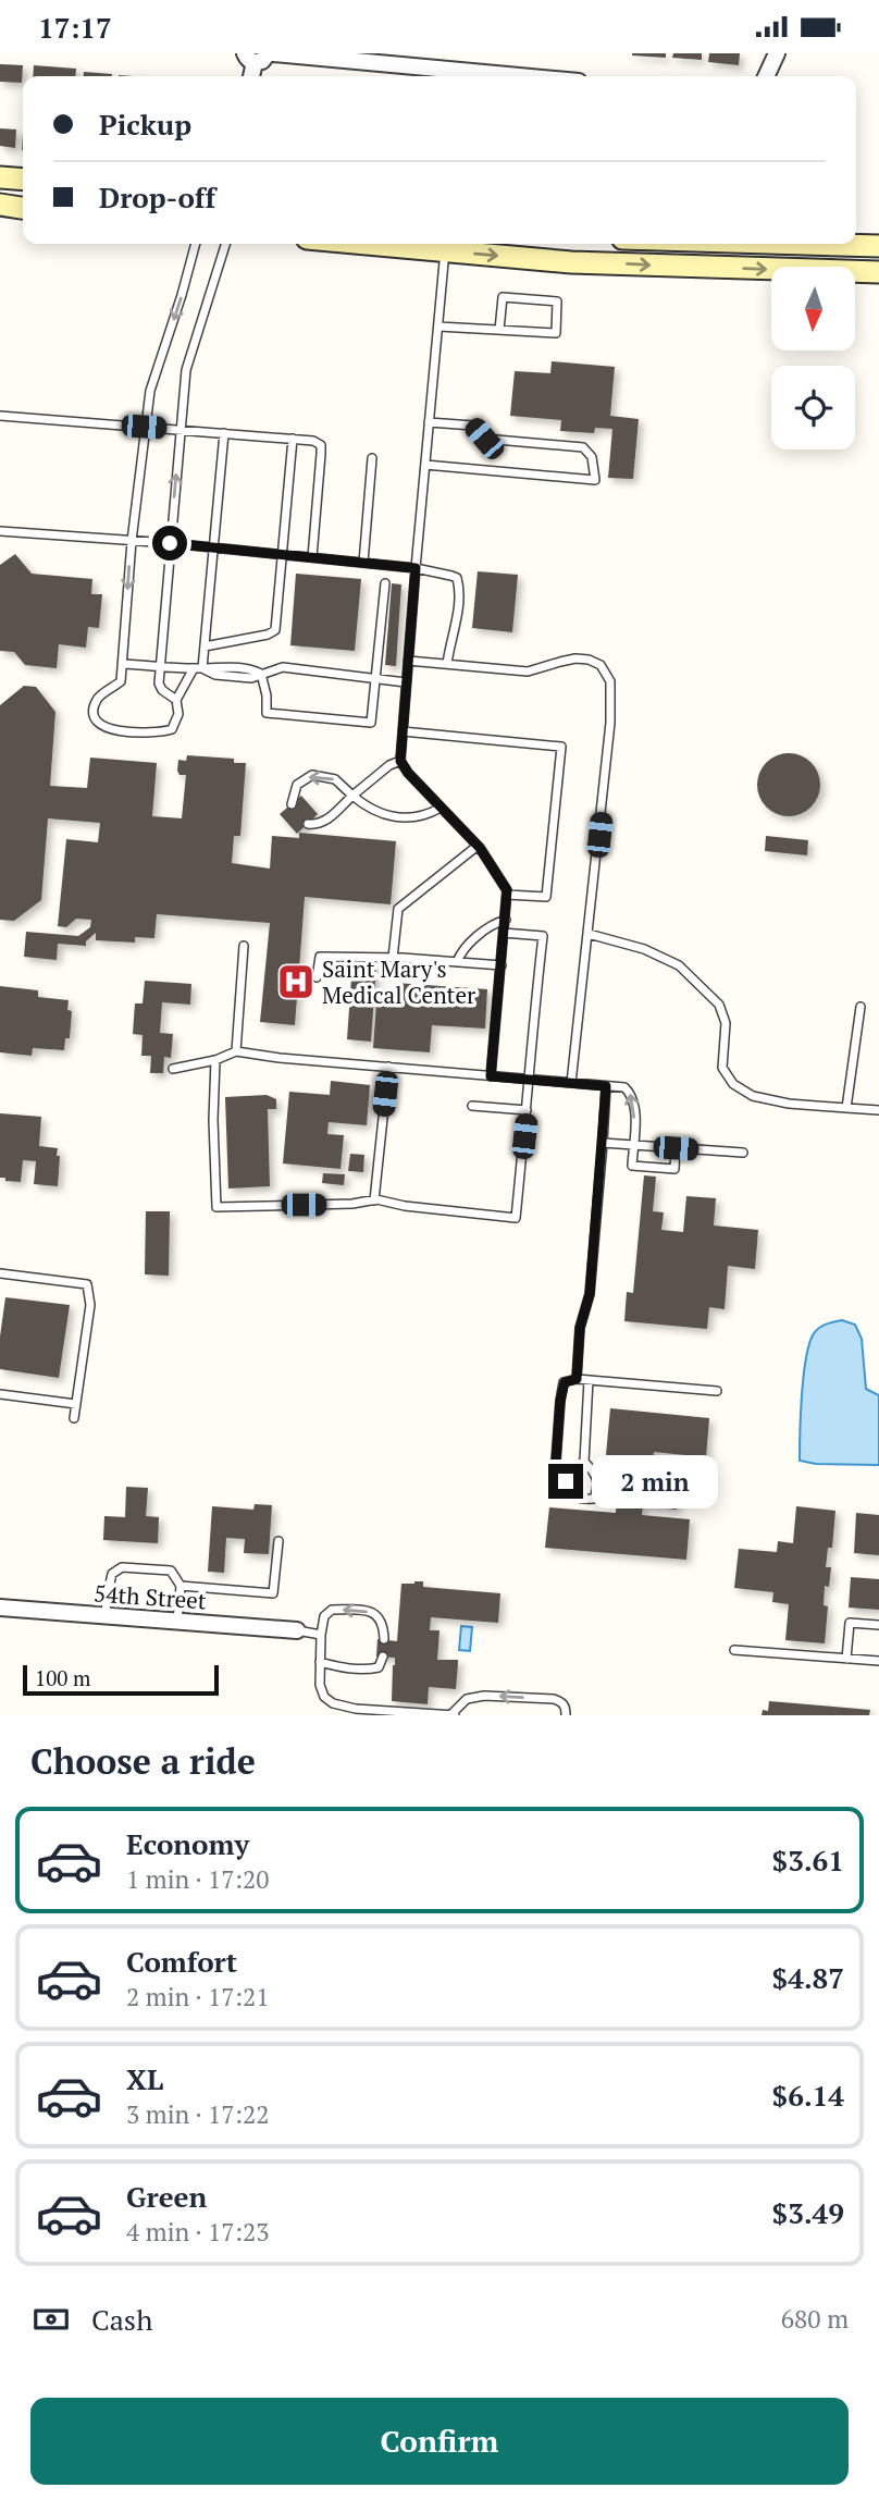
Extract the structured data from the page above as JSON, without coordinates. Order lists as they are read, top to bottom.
{
  "streets": {
    "street": ["54th Street"]
  },
  "places": {
    "hospital": ["Saint Mary's Medical Center"]
  },
  "scale_bar": "100 m",
  "north": "bottom",
  "page": {
    "status": "17:17",
    "banner": ["Pickup", "Drop-off"],
    "bubble": "2 min",
    "scale": "100 m",
    "heading": "Choose a ride",
    "list": [
      {
        "name": "Economy",
        "note": "1 min · 17:20",
        "value": "$3.61"
      },
      {
        "name": "Comfort",
        "note": "2 min · 17:21",
        "value": "$4.87"
      },
      {
        "name": "XL",
        "note": "3 min · 17:22",
        "value": "$6.14"
      },
      {
        "name": "Green",
        "note": "4 min · 17:23",
        "value": "$3.49"
      }
    ],
    "pay": ["Cash", "680 m"],
    "buttons": "Confirm"
  }
}
